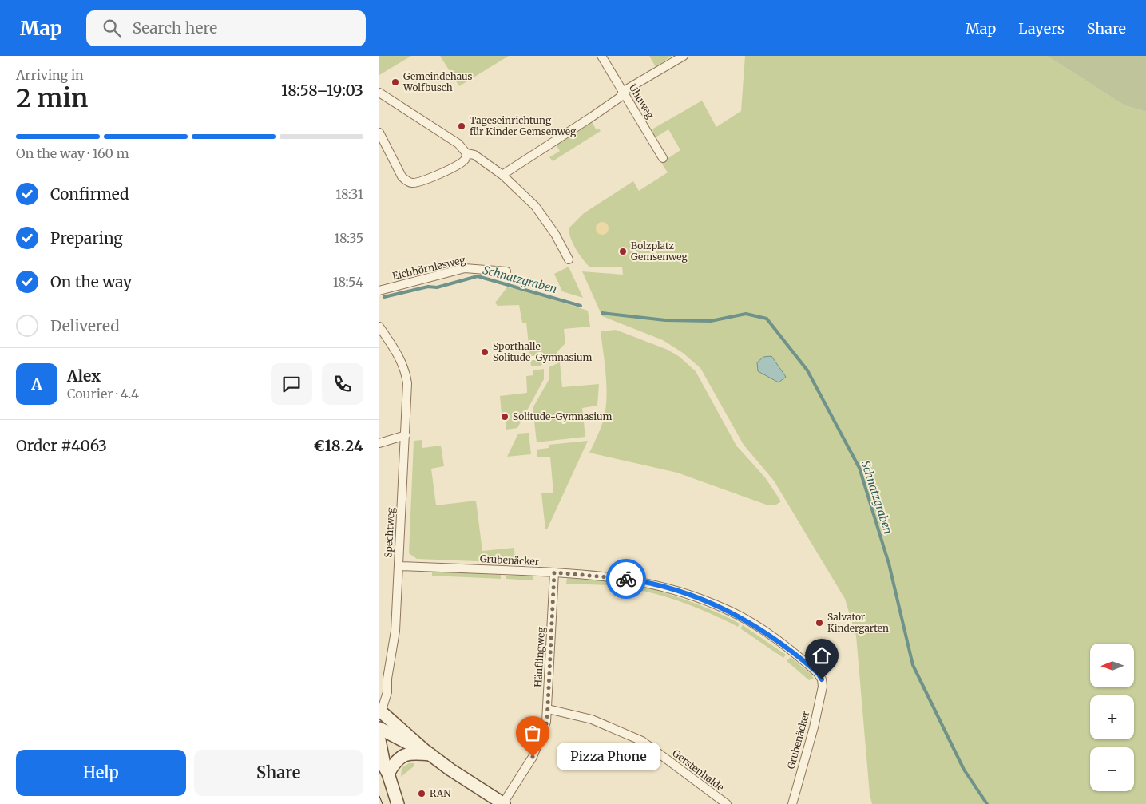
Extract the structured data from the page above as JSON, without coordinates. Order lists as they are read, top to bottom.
{
  "streets": {
    "street": [
      "Uhuweg",
      "Eichhörnlesweg",
      "Spechtweg",
      "Grubenäcker",
      "Hänflingweg",
      "Gerstenhalde"
    ]
  },
  "crossings": [
    ["Spechtweg", "Grubenäcker"],
    ["Grubenäcker", "Hänflingweg"],
    ["Hänflingweg", "Gerstenhalde"]
  ],
  "water": ["Schnatzgraben"],
  "places": [
    "Gemeindehaus Wolfbusch",
    "Tageseinrichtung für Kinder Gemsenweg",
    "Bolzplatz Gemsenweg",
    "Sporthalle Solitude-Gymnasium",
    "Solitude-Gymnasium",
    "Salvator Kindergarten",
    "Pizza Phone",
    "RAN"
  ],
  "north": "left",
  "page": {
    "header": "Map",
    "search": "Search here",
    "nav": ["Map", "Layers", "Share"],
    "heading": ["2 min", "Arriving in", "18:58–19:03"],
    "panel": [
      "Alex",
      "Courier · 4.4",
      "Order #4063",
      "€18.24"
    ],
    "bar": "On the way · 160 m",
    "list": [
      ["Confirmed", "18:31"],
      ["Preparing", "18:35"],
      ["On the way", "18:54"],
      "Delivered"
    ],
    "round": "A",
    "map_buttons": ["+", "−"],
    "buttons": ["Help", "Share"],
    "bubble": "Pizza Phone"
  }
}
